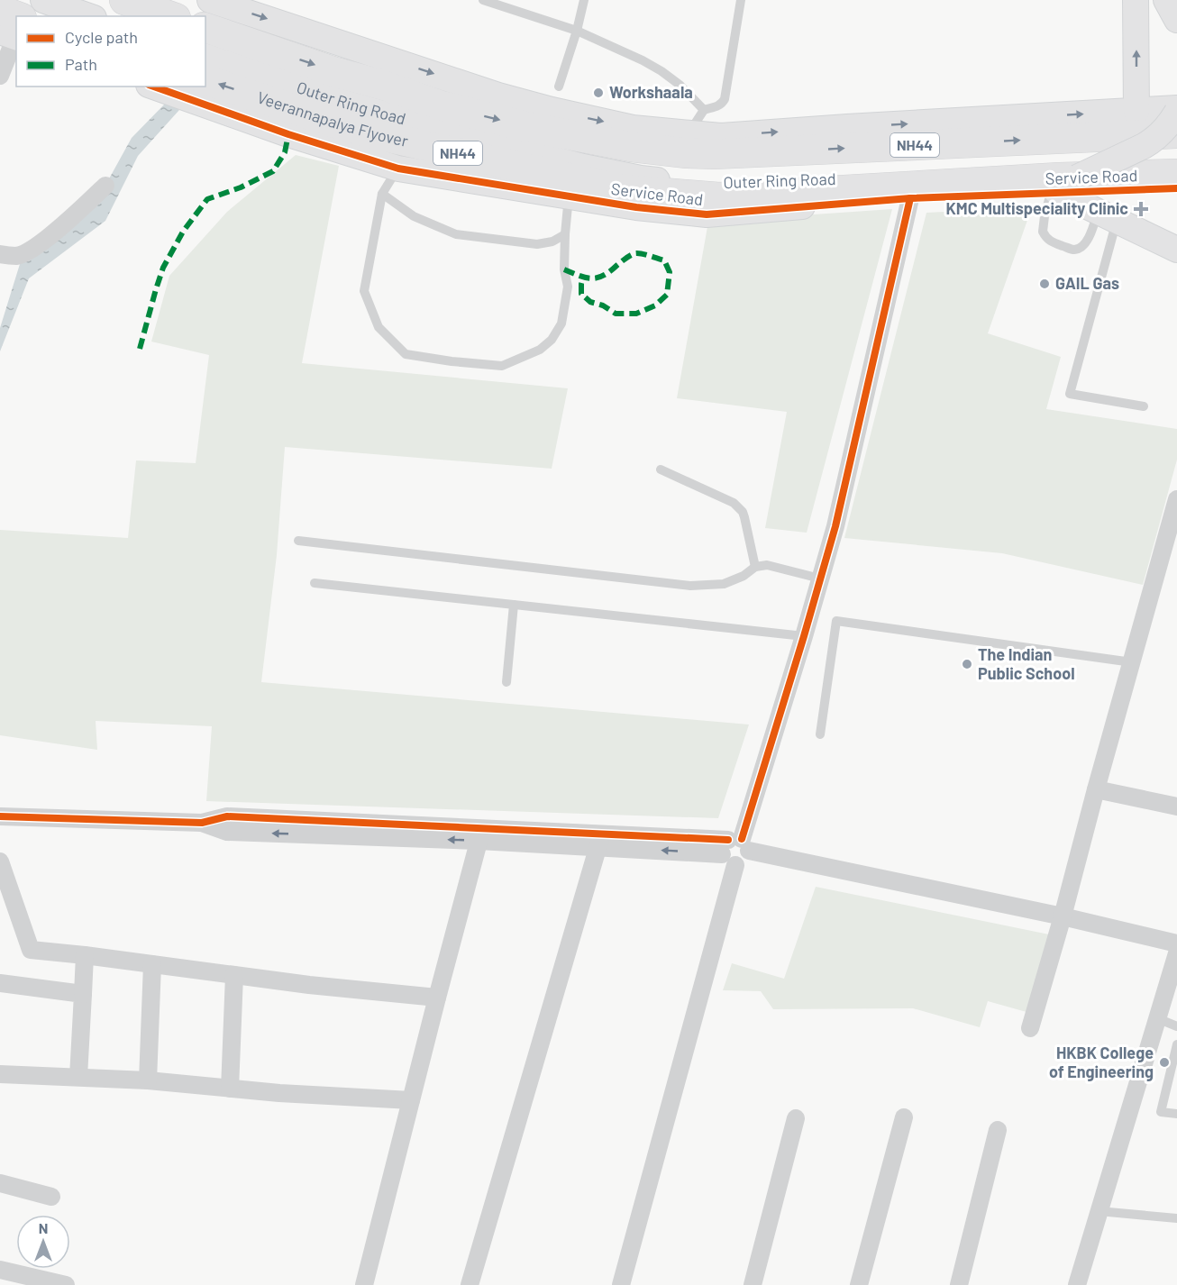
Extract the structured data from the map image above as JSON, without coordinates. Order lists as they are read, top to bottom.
{
  "streets": {
    "highway": ["Outer Ring Road", "Veerannapalya Flyover", "NH44"],
    "street": ["Service Road"]
  },
  "crossings": [
    ["Outer Ring Road", "NH44"],
    ["Veerannapalya Flyover", "NH44"],
    ["Veerannapalya Flyover", "Service Road"],
    ["NH44", "Service Road"]
  ],
  "one_way": ["Outer Ring Road", "Veerannapalya Flyover"],
  "places": {
    "other": [
      "Workshaala",
      "GAIL Gas",
      "The Indian Public School",
      "HKBK College of Engineering"
    ],
    "health": ["KMC Multispeciality Clinic"]
  },
  "legend": ["Cycle path", "Path"],
  "north": "top"
}
